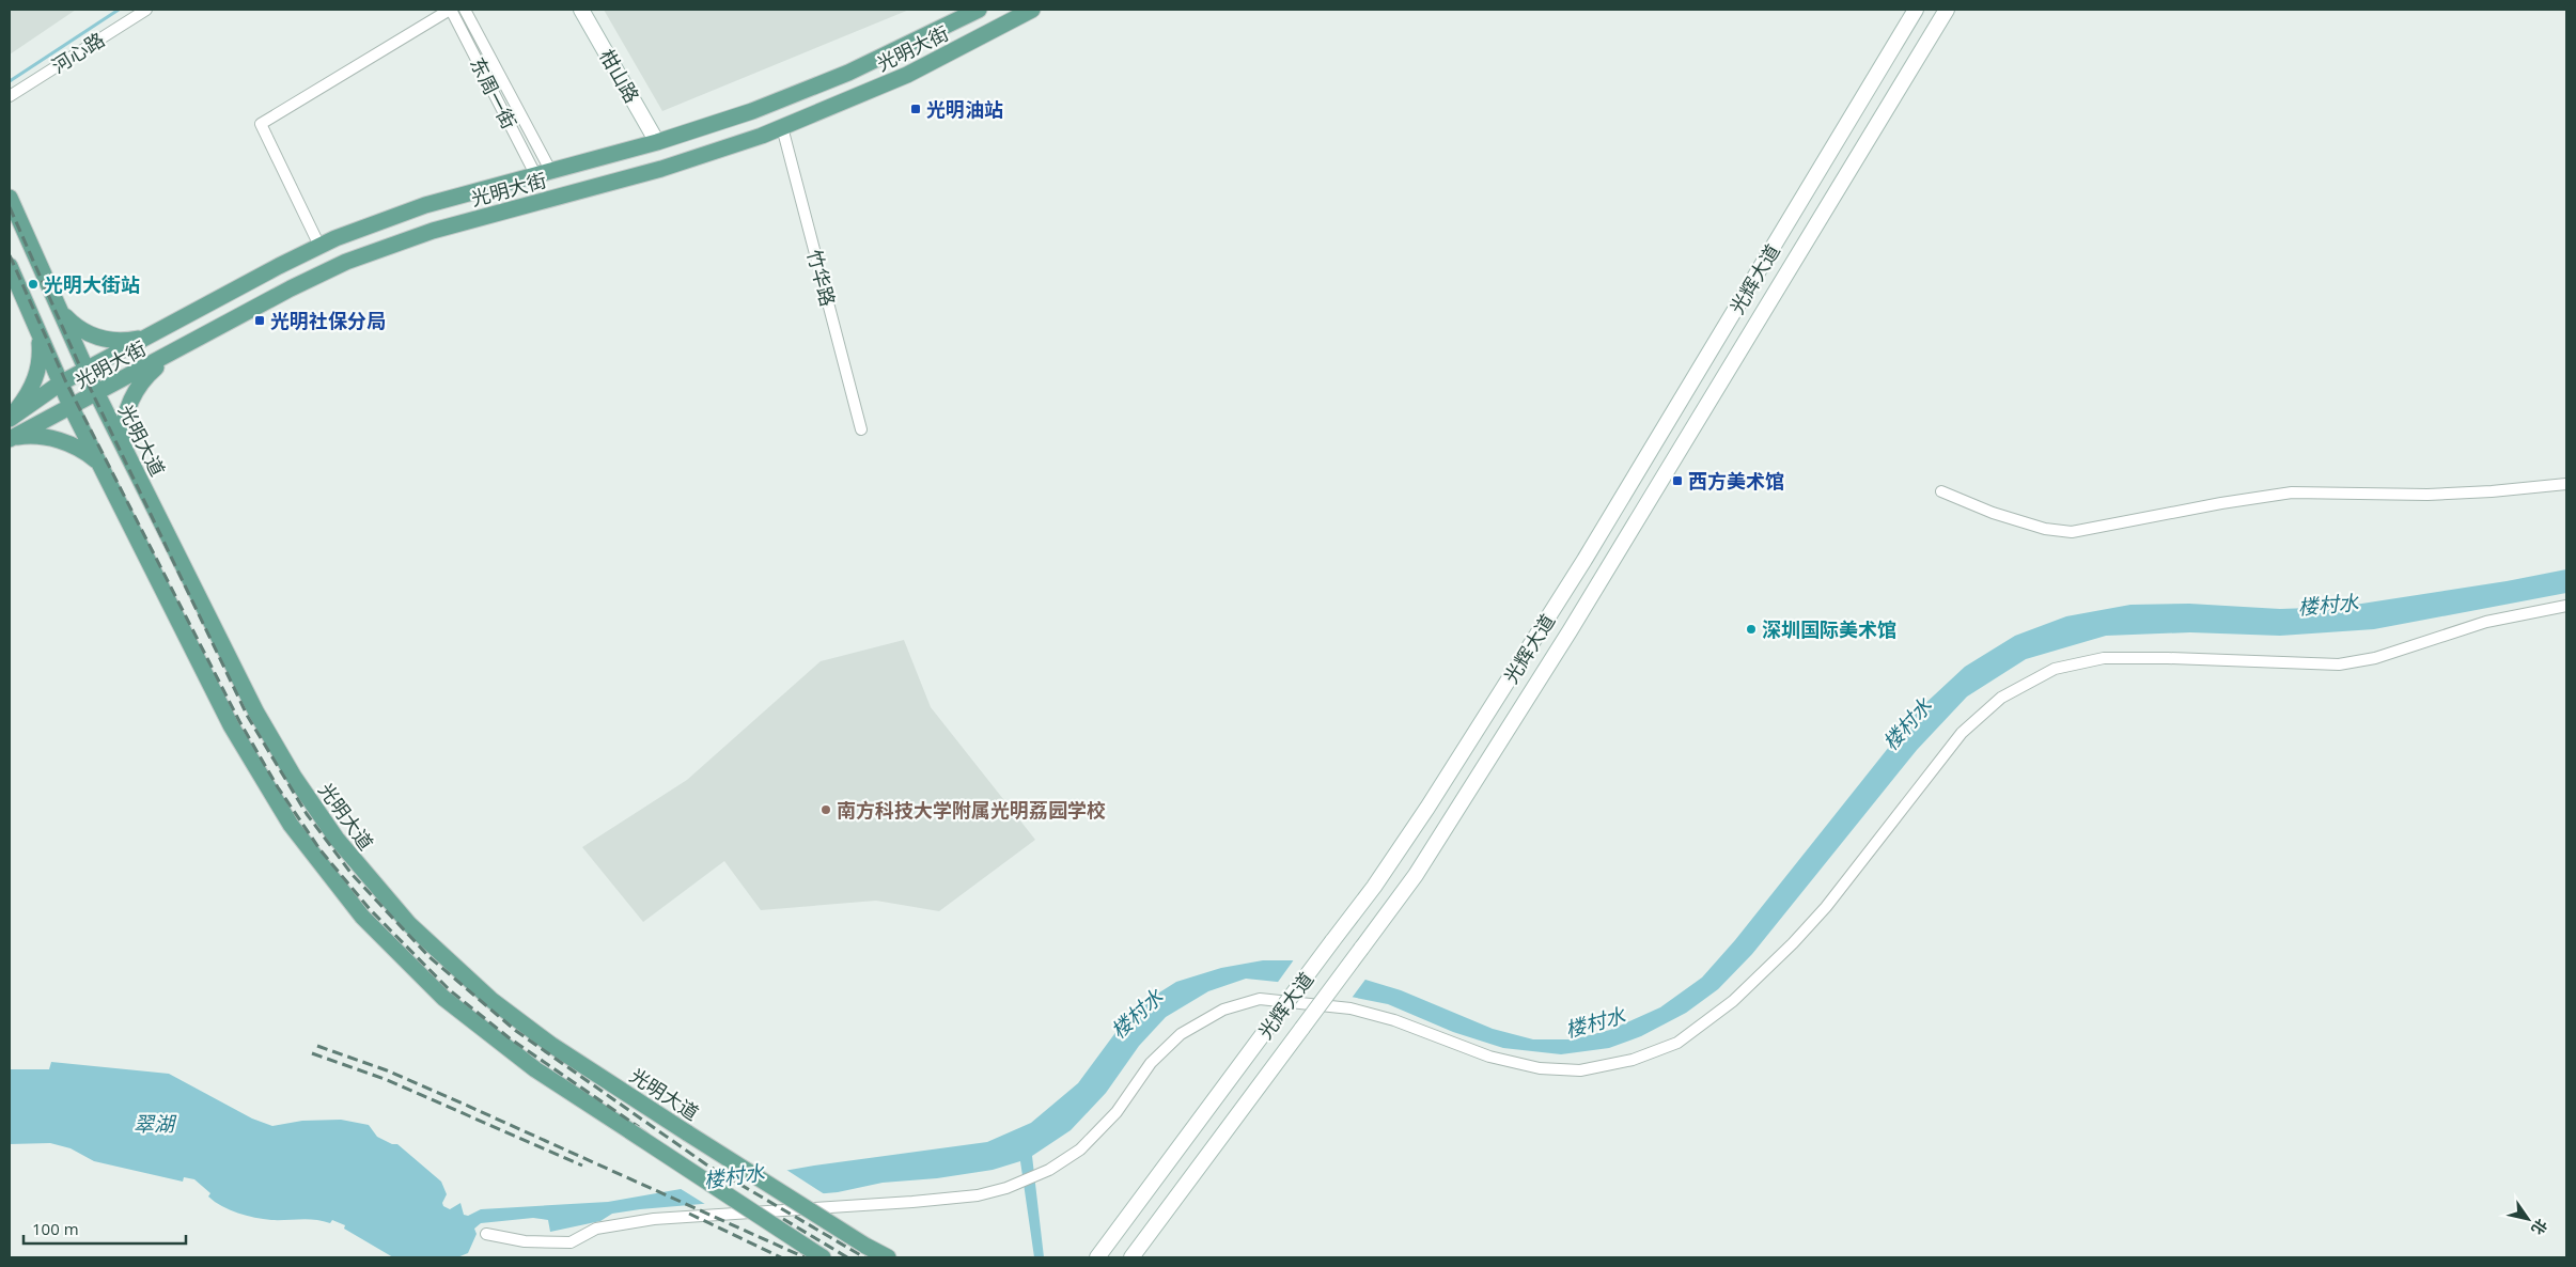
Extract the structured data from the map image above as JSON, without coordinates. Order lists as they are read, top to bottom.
{
  "streets": {
    "main road": [
      "光明大街",
      "柑山路",
      "光辉大道",
      "光明大道"
    ],
    "street": ["河心路", "东周一街", "竹华路"]
  },
  "crossings": [
    ["光明大街", "柑山路"],
    ["光明大街", "东周一街"],
    ["光明大街", "竹华路"],
    ["光明大街", "光明大道"]
  ],
  "water": ["楼村水", "翠湖"],
  "places": {
    "transit": ["光明油站", "光明社保分局", "西方美术馆"],
    "other": ["光明大街站", "深圳国际美术馆", "南方科技大学附属光明荔园学校"]
  },
  "scale_bar": "100 m",
  "north": "bottom right"
}
